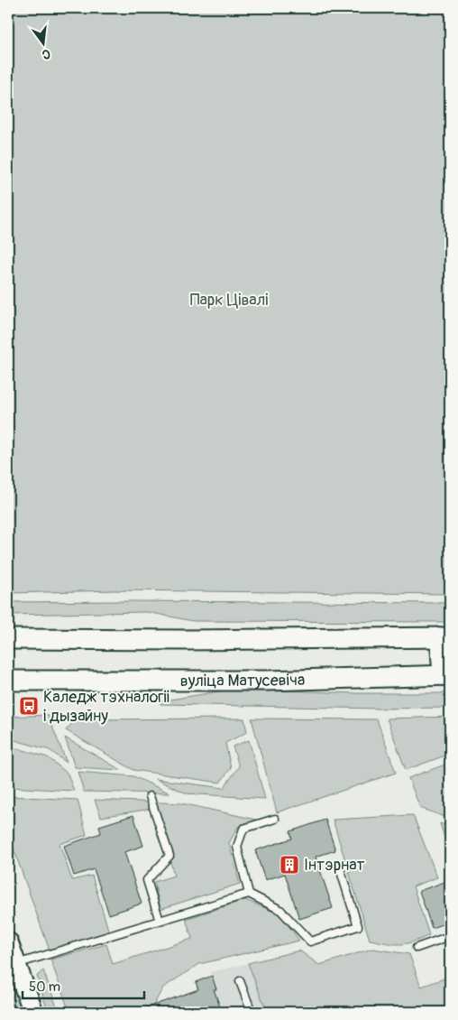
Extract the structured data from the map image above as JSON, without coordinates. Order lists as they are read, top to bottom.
{
  "streets": {
    "main road": ["вуліца Матусевіча"]
  },
  "parks": ["Парк Цівалі"],
  "places": {
    "bus stop": ["Каледж тэхналогіі і дызайну"],
    "building": ["Інтэрнат"]
  },
  "scale_bar": "50 m",
  "north": "bottom"
}
